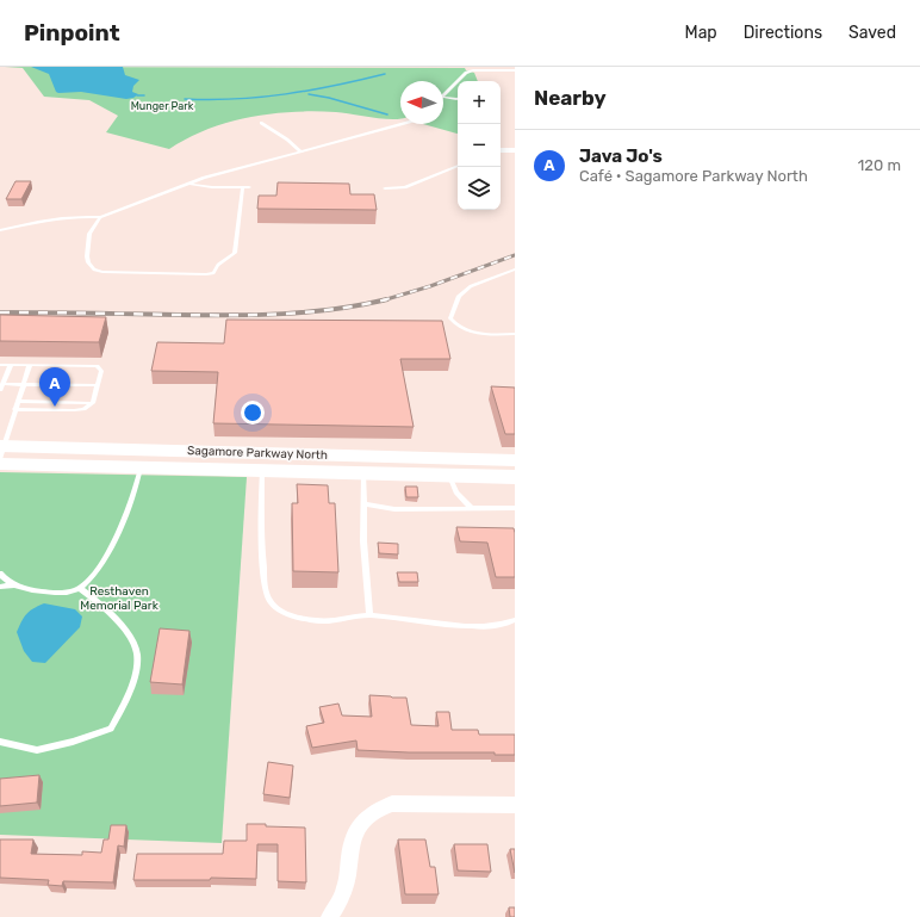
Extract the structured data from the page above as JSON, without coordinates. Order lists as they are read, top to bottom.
{
  "streets": {
    "main road": ["Sagamore Parkway North"]
  },
  "parks": ["Munger Park", "Resthaven Memorial Park"],
  "north": "left",
  "page": {
    "header": "Pinpoint",
    "nav": ["Map", "Directions", "Saved"],
    "heading": "Nearby",
    "map_buttons": ["+", "−"],
    "list": [
      {
        "mark": "A",
        "name": "Java Jo's",
        "note": "Café · Sagamore Parkway North",
        "value": "120 m"
      }
    ],
    "pins": "A"
  }
}
